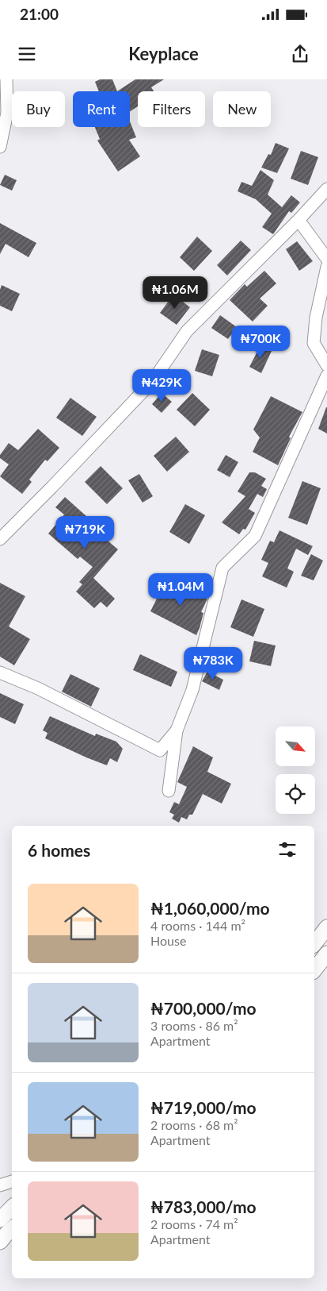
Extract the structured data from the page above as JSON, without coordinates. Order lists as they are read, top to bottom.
{
  "north": "bottom right",
  "page": {
    "status": "21:00",
    "header": "Keyplace",
    "chip": [
      "Buy",
      "Rent",
      "Filters",
      "New"
    ],
    "price": [
      "₦1.06M",
      "₦700K",
      "₦429K",
      "₦719K",
      "₦1.04M",
      "₦783K"
    ],
    "heading": "6 homes",
    "list": [
      {
        "name": "₦1,060,000/mo",
        "note": "4 rooms · 144 m² · House"
      },
      {
        "name": "₦700,000/mo",
        "note": "3 rooms · 86 m² · Apartment"
      },
      {
        "name": "₦719,000/mo",
        "note": "2 rooms · 68 m² · Apartment"
      },
      {
        "name": "₦783,000/mo",
        "note": "2 rooms · 74 m² · Apartment"
      }
    ]
  }
}
